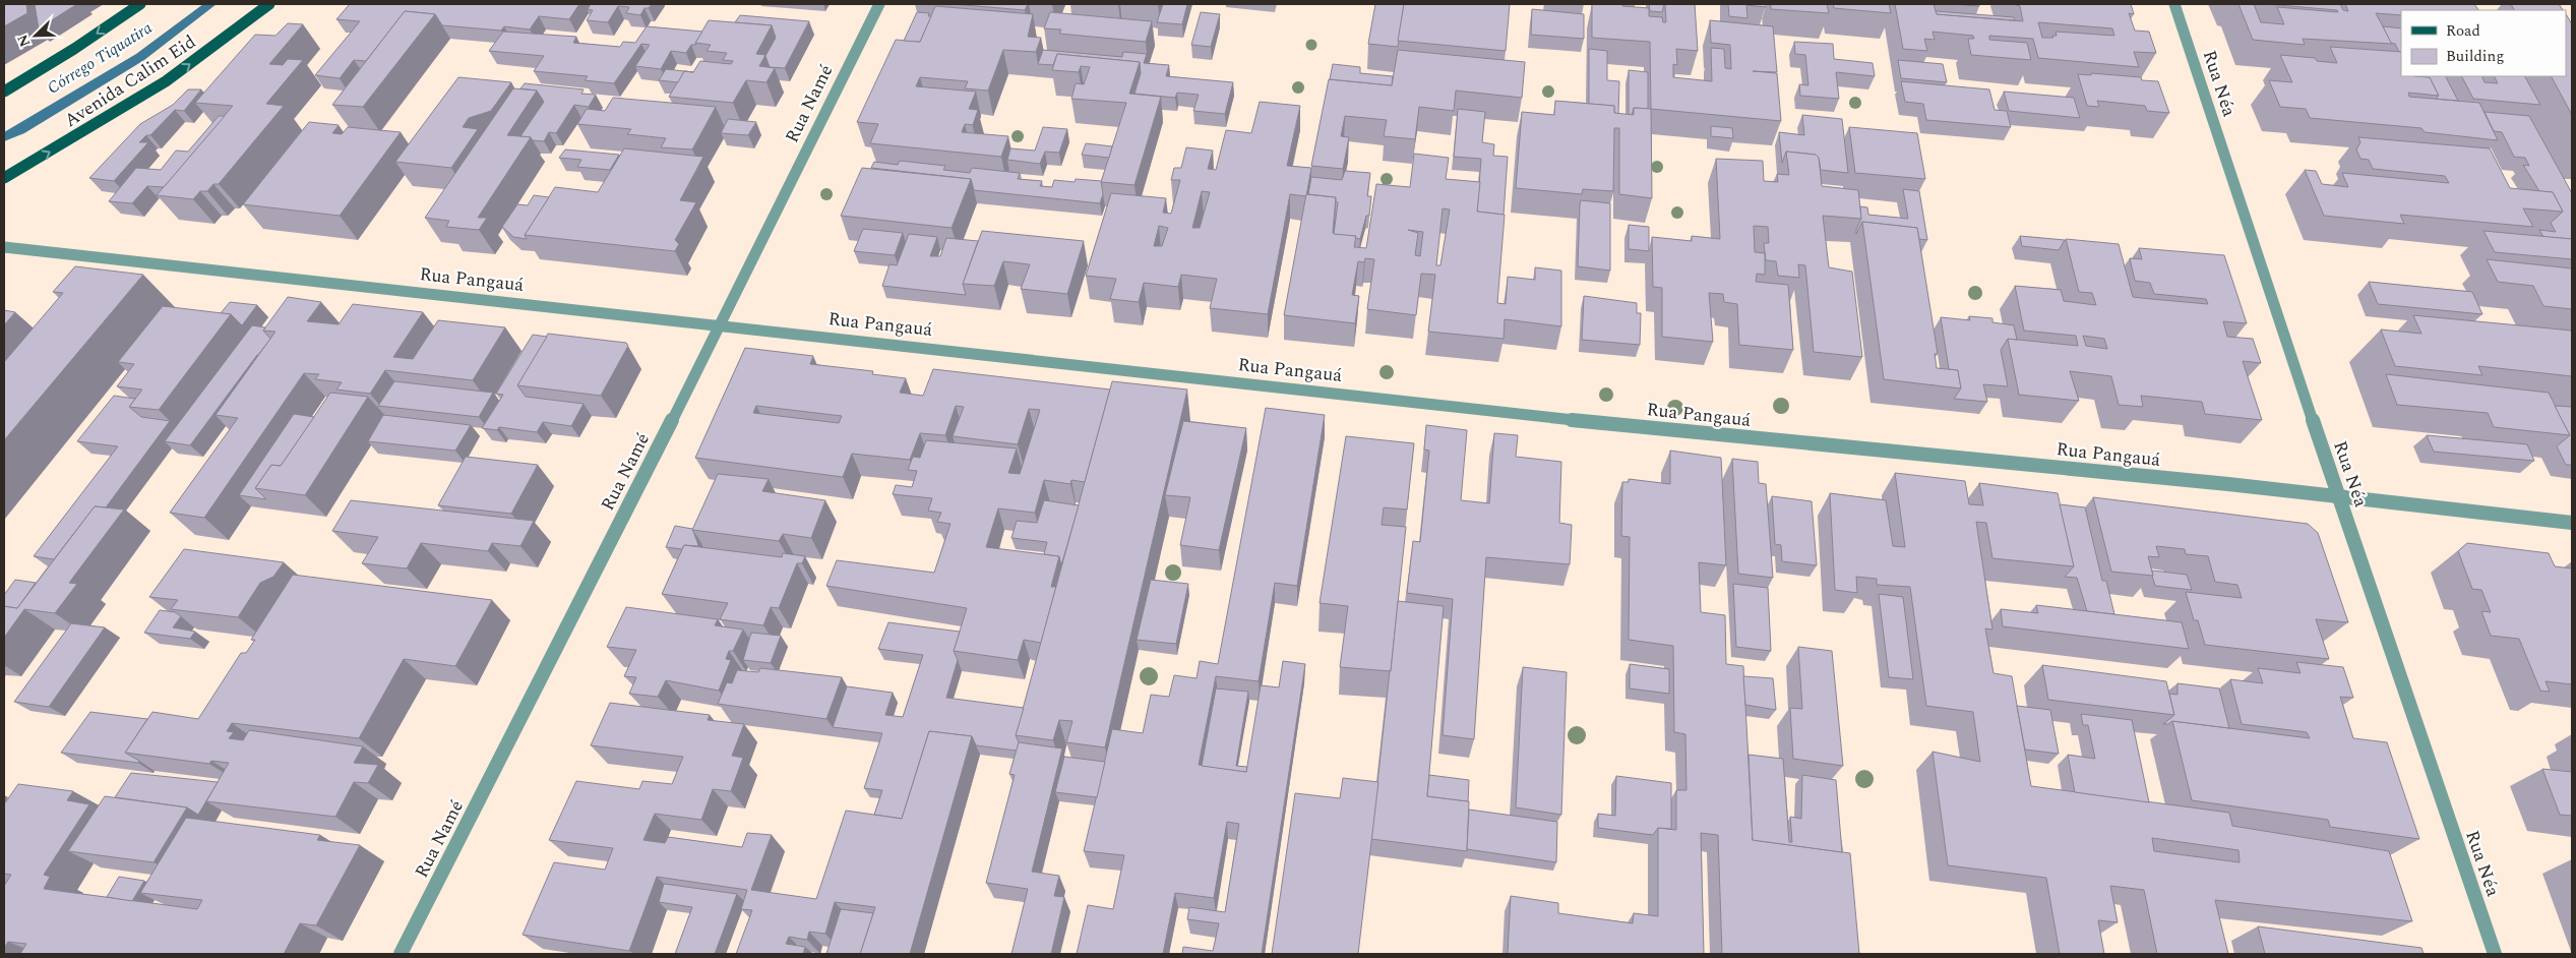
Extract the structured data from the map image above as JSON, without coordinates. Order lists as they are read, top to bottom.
{
  "streets": {
    "main road": ["Avenida Calim Eid"],
    "street": ["Rua Néa", "Rua Namé", "Rua Pangauá"]
  },
  "crossings": [
    ["Rua Néa", "Rua Pangauá"],
    ["Rua Namé", "Rua Pangauá"]
  ],
  "water": ["Córrego Tiquatira"],
  "legend": ["Road", "Building"],
  "north": "bottom left"
}
